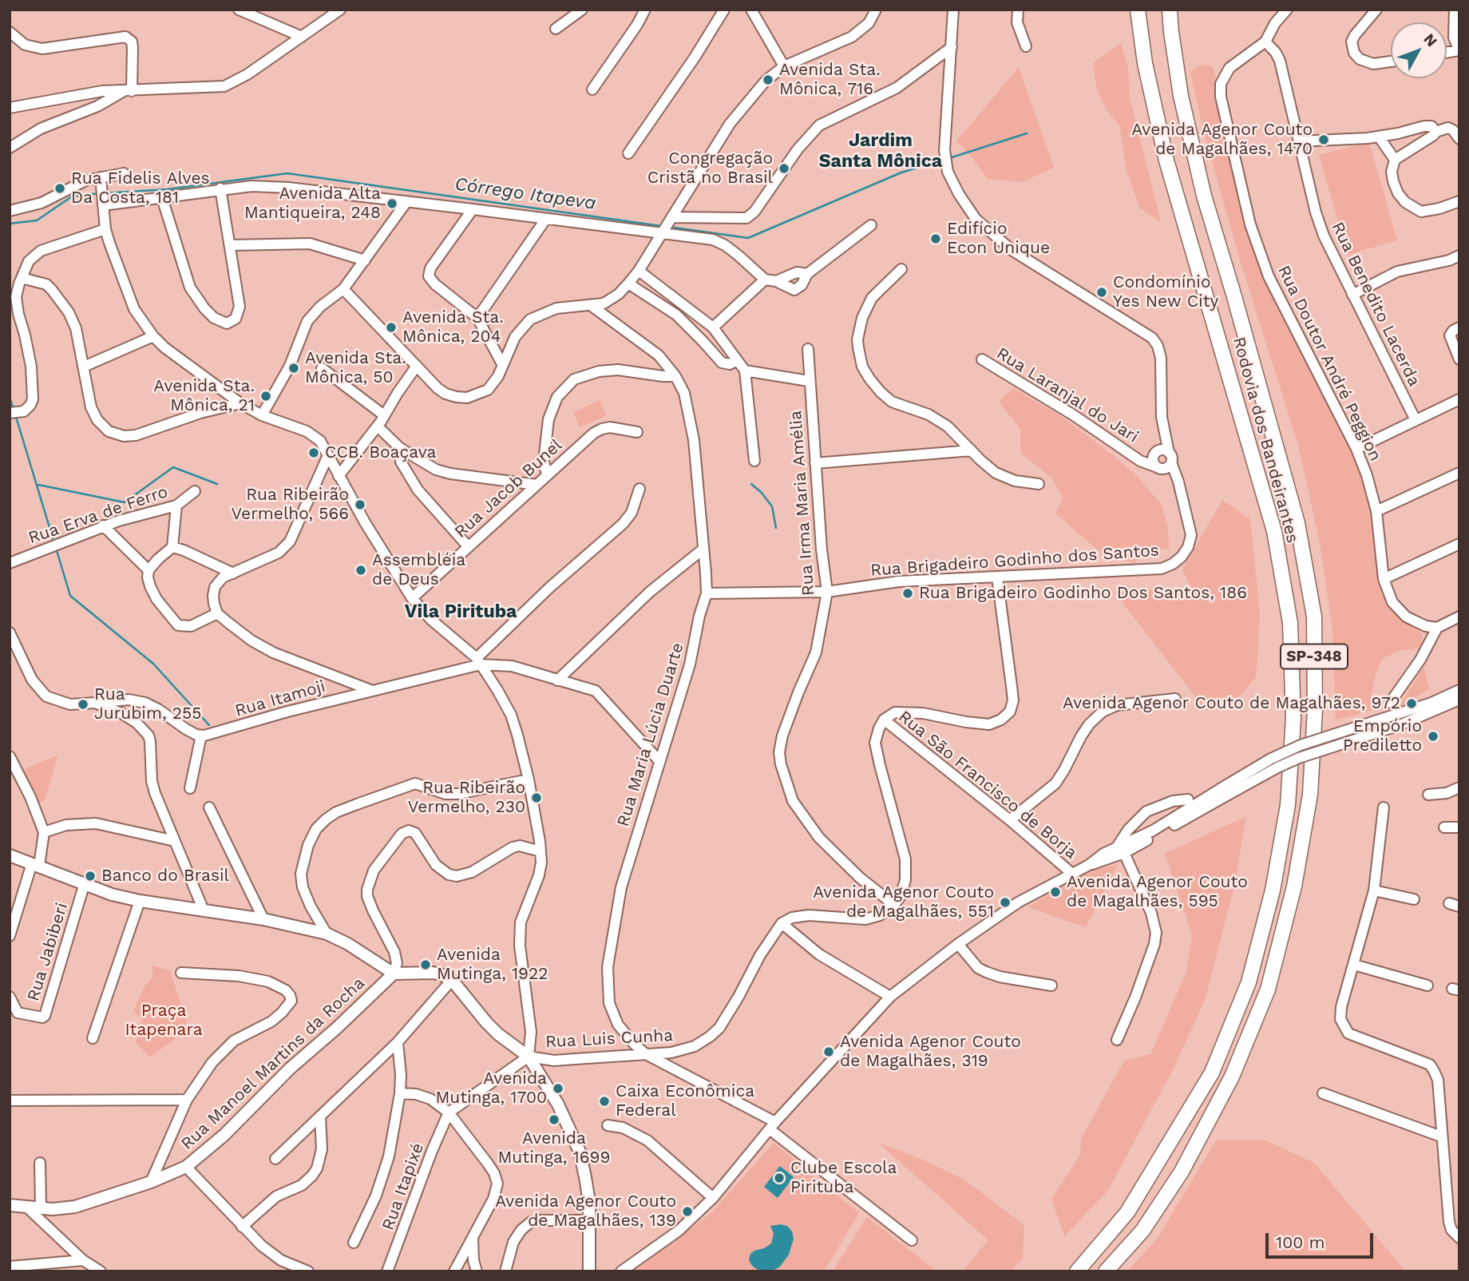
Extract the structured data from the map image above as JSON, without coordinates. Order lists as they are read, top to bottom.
{
  "streets": {
    "highway": ["Rodovia dos Bandeirantes", "SP-348"],
    "main road": ["Rua Manoel Martins da Rocha"],
    "street": [
      "Rua Benedito Lacerda",
      "Rua Doutor André Peggion",
      "Rua Laranjal do Jari",
      "Rua Jacob Bunel",
      "Rua Irma Maria Amélia",
      "Rua Erva de Ferro",
      "Rua Brigadeiro Godinho dos Santos",
      "Rua Itamoji",
      "Rua Maria Lúcia Duarte",
      "Rua São Francisco de Borja",
      "Rua Jabiberi",
      "Rua Luis Cunha",
      "Rua Itapixé"
    ]
  },
  "crossings": [
    ["Rua Benedito Lacerda", "Rua Doutor André Peggion"],
    ["Rua Laranjal do Jari", "Rua Brigadeiro Godinho dos Santos"],
    ["Rua Irma Maria Amélia", "Rua Brigadeiro Godinho dos Santos"],
    ["Rua Brigadeiro Godinho dos Santos", "Rua Maria Lúcia Duarte"],
    ["Rua Maria Lúcia Duarte", "Rua Luis Cunha"]
  ],
  "districts": ["Jardim Santa Mônica", "Vila Pirituba"],
  "water": ["Córrego Itapeva"],
  "parks": ["Praça Itapenara"],
  "places": [
    "Avenida Sta. Mônica, 716",
    "Avenida Agenor Couto de Magalhães, 1470",
    "Congregação Cristã no Brasil",
    "Rua Fidelis Alves Da Costa, 181",
    "Avenida Alta Mantiqueira, 248",
    "Edifício Econ Unique",
    "Condomínio Yes New City",
    "Avenida Sta. Mônica, 204",
    "Avenida Sta. Mônica, 50",
    "Avenida Sta. Mônica, 21",
    "CCB. Boaçava",
    "Rua Ribeirão Vermelho, 566",
    "Assembléia de Deus",
    "Rua Brigadeiro Godinho Dos Santos, 186",
    "Avenida Agenor Couto de Magalhães, 972",
    "Rua Jurubim, 255",
    "Empório Prediletto",
    "Rua Ribeirão Vermelho, 230",
    "Banco do Brasil",
    "Avenida Agenor Couto de Magalhães, 595",
    "Avenida Agenor Couto de Magalhães, 551",
    "Avenida Mutinga, 1922",
    "Avenida Agenor Couto de Magalhães, 319",
    "Avenida Mutinga, 1700",
    "Caixa Econômica Federal",
    "Avenida Mutinga, 1699",
    "Clube Escola Pirituba",
    "Avenida Agenor Couto de Magalhães, 139"
  ],
  "scale_bar": "100 m",
  "north": "top right"
}
